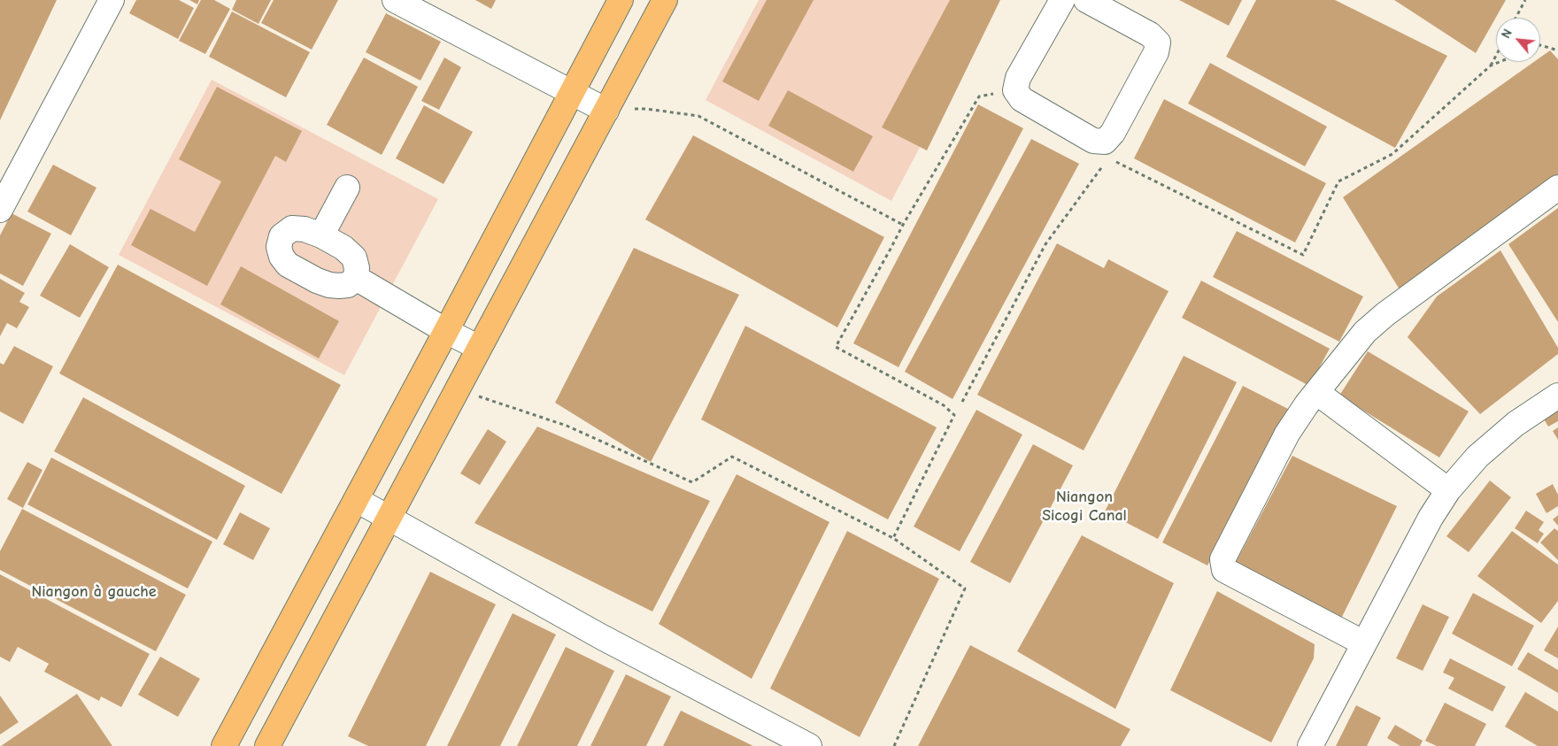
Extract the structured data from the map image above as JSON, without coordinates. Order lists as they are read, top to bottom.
{
  "districts": ["Niangon Sicogi Canal", "Niangon à gauche"],
  "north": "top left"
}
